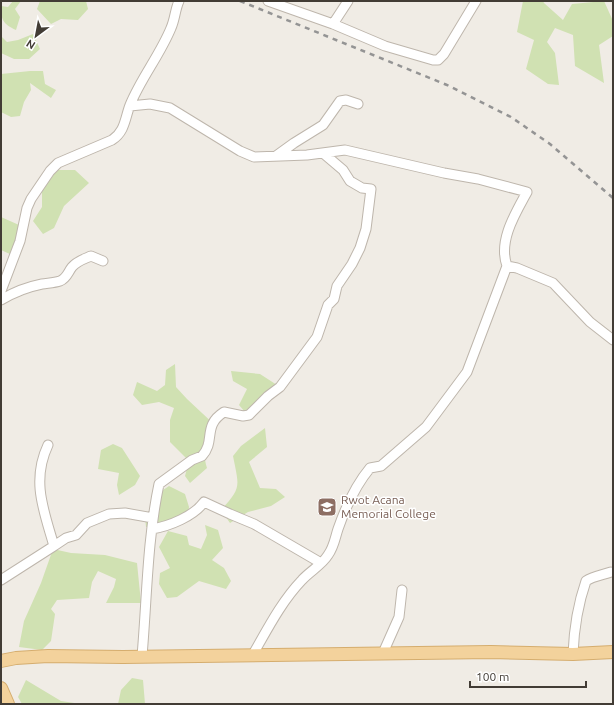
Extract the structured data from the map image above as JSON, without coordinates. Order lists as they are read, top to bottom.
{
  "places": {
    "school or university": ["Rwot Acana Memorial College"]
  },
  "scale_bar": "100 m",
  "north": "bottom left"
}
